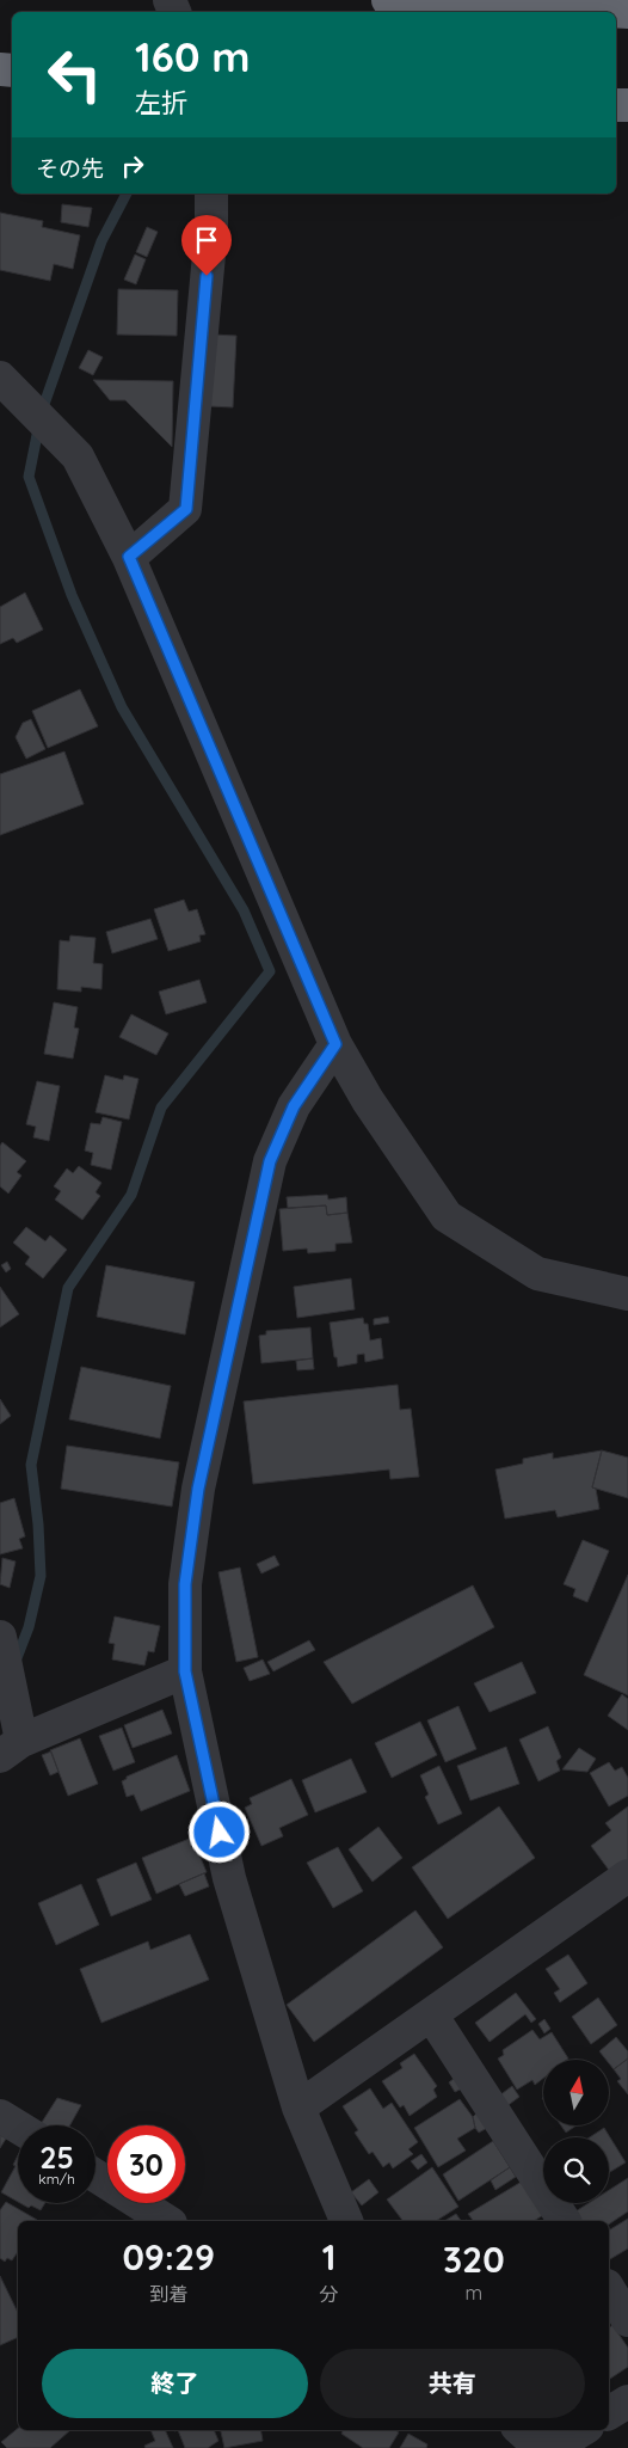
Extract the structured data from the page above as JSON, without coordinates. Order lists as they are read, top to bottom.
{
  "north": "top",
  "page": {
    "turn": ["160 m", "左折"],
    "then": "その先",
    "speed": "25 km/h",
    "limit": "30",
    "eta": [
      "09:29",
      "到着",
      "1",
      "分",
      "320",
      "m"
    ],
    "buttons": ["終了", "共有"]
  }
}
